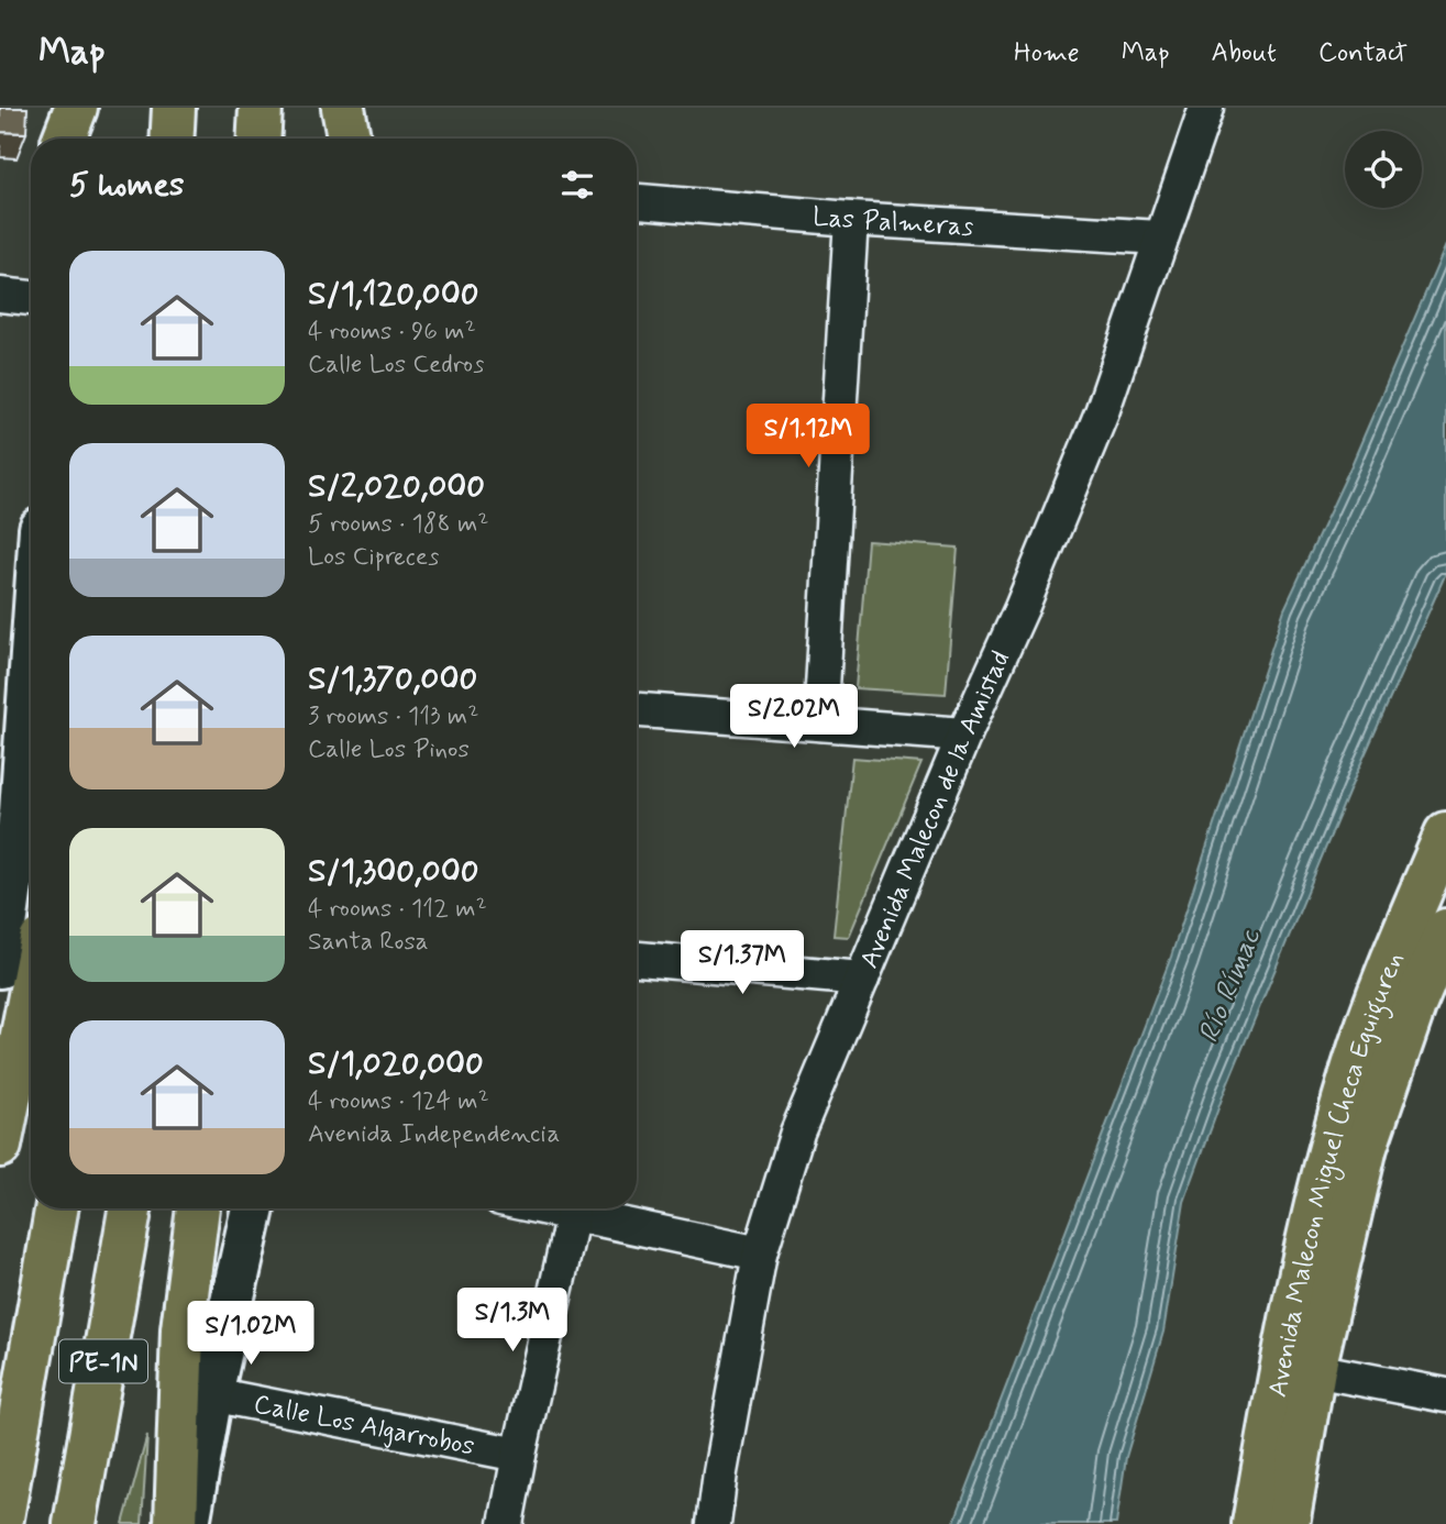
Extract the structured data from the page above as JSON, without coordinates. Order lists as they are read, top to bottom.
{
  "streets": {
    "main road": ["Avenida Malecon Miguel Checa Eguiguren", "PE-1N"],
    "street": ["Las Palmeras", "Avenida Malecon de la Amistad", "Calle Los Algarrobos"]
  },
  "crossings": [
    ["Las Palmeras", "Avenida Malecon de la Amistad"]
  ],
  "water": ["Río Rímac"],
  "page": {
    "header": "Map",
    "nav": [
      "Home",
      "Map",
      "About",
      "Contact"
    ],
    "heading": "5 homes",
    "list": [
      {
        "name": "S/1,120,000",
        "note": "4 rooms · 96 m² · Calle Los Cedros"
      },
      {
        "name": "S/2,020,000",
        "note": "5 rooms · 188 m² · Los Cipreces"
      },
      {
        "name": "S/1,370,000",
        "note": "3 rooms · 113 m² · Calle Los Pinos"
      },
      {
        "name": "S/1,300,000",
        "note": "4 rooms · 112 m² · Santa Rosa"
      },
      {
        "name": "S/1,020,000",
        "note": "4 rooms · 124 m² · Avenida Independencia"
      }
    ],
    "price": [
      "S/1.12M",
      "S/2.02M",
      "S/1.37M",
      "S/1.3M",
      "S/1.02M"
    ]
  }
}
